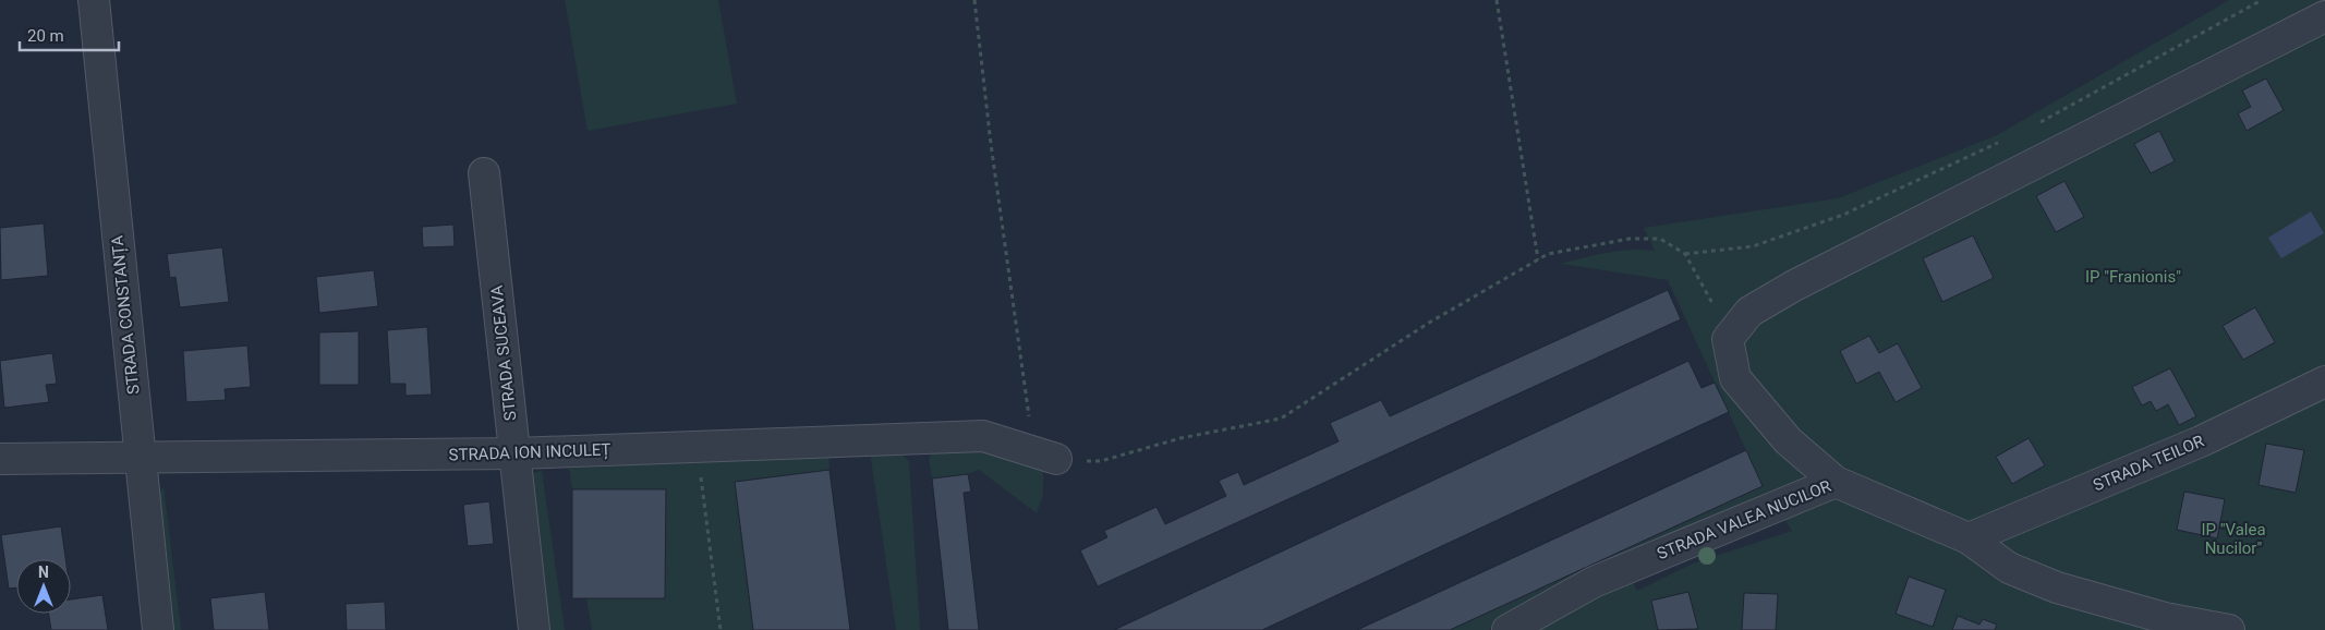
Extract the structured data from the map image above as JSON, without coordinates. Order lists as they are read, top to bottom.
{
  "streets": {
    "street": [
      "STRADA CONSTANȚA",
      "STRADA SUCEAVA",
      "STRADA ION INCULEȚ",
      "STRADA TEILOR",
      "STRADA VALEA NUCILOR"
    ]
  },
  "crossings": [
    ["STRADA CONSTANȚA", "STRADA ION INCULEȚ"],
    ["STRADA SUCEAVA", "STRADA ION INCULEȚ"],
    ["STRADA TEILOR", "STRADA VALEA NUCILOR"]
  ],
  "parks": ["IP \"Franionis\"", "IP \"Valea Nucilor\""],
  "scale_bar": "20 m",
  "north": "top"
}
